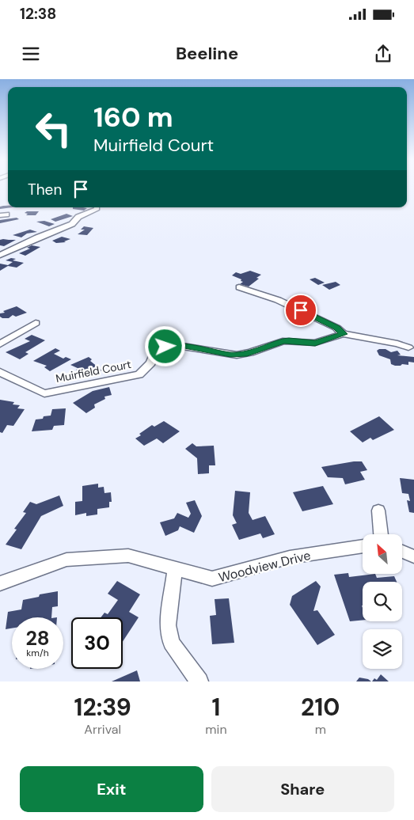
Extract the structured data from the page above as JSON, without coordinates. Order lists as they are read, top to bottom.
{
  "streets": {
    "street": ["Muirfield Court", "Woodview Drive"]
  },
  "north": "top left",
  "page": {
    "status": "12:38",
    "header": "Beeline",
    "turn": ["160 m", "Muirfield Court"],
    "then": "Then",
    "speed": "28 km/h",
    "limit": "30",
    "eta": [
      "12:39",
      "Arrival",
      "1",
      "min",
      "210",
      "m"
    ],
    "buttons": ["Exit", "Share"]
  }
}
